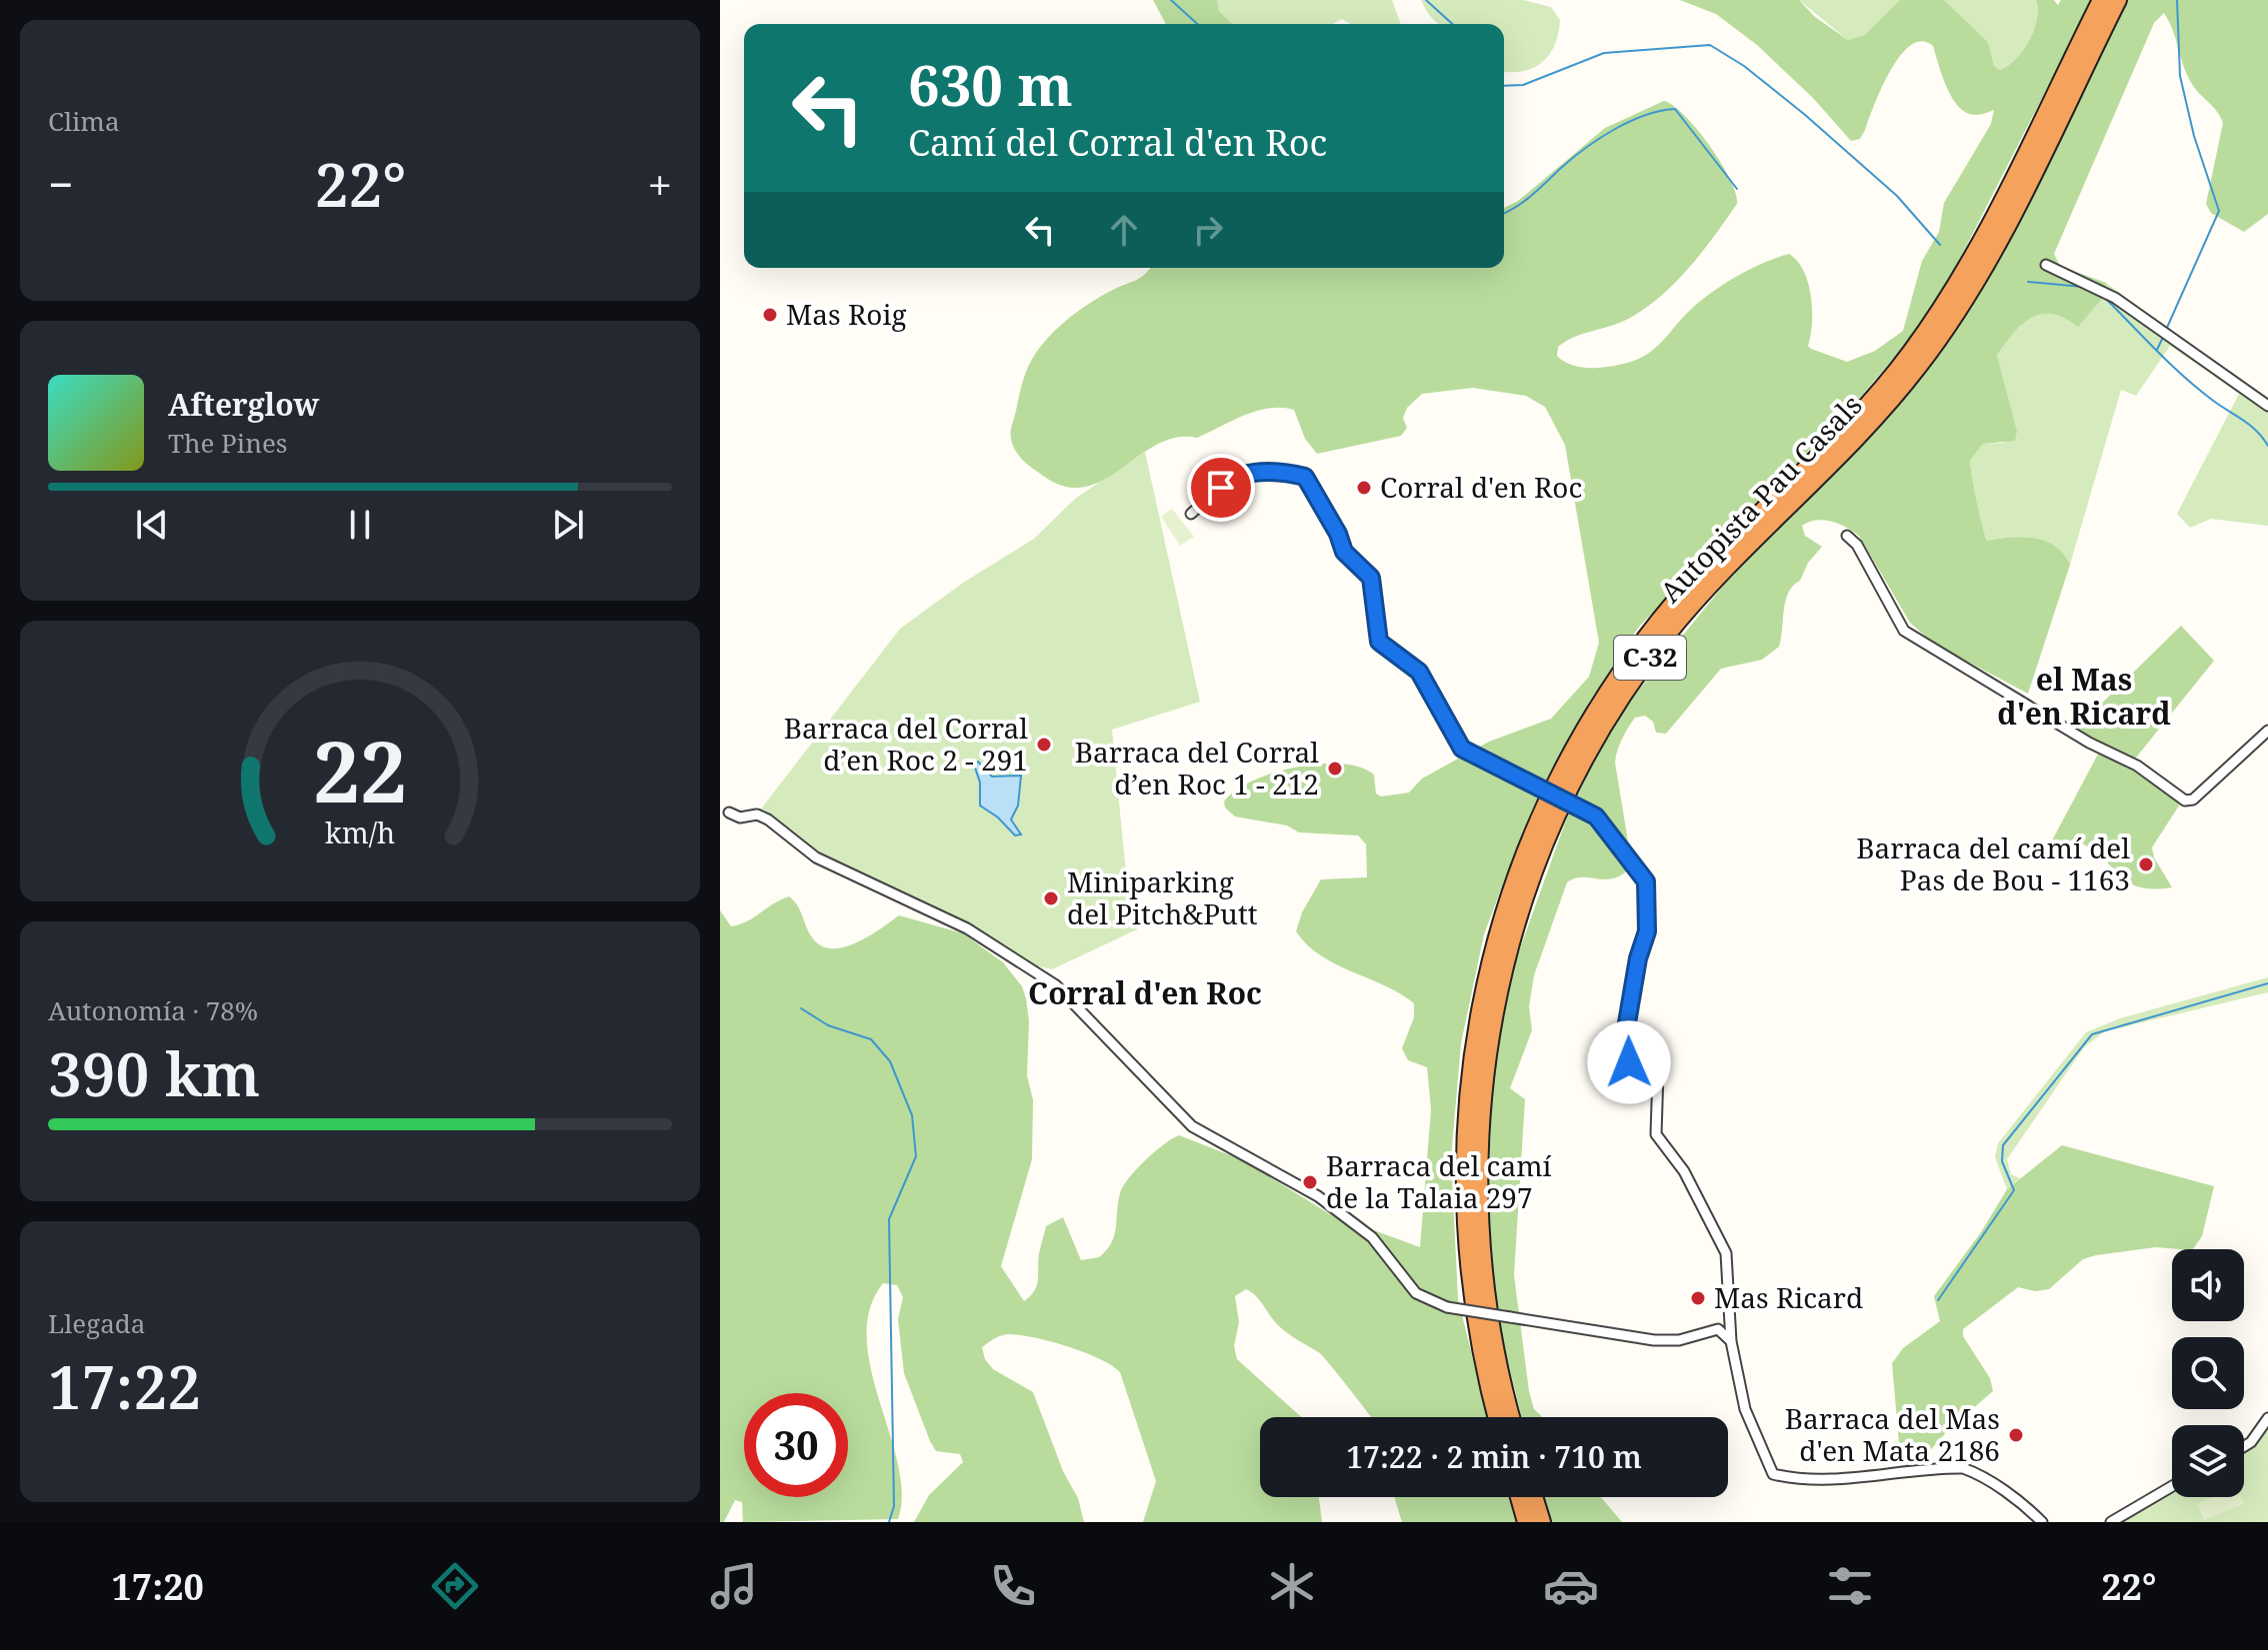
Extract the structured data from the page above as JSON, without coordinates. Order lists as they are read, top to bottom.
{
  "streets": {
    "highway": ["Autopista Pau Casals", "C-32"]
  },
  "districts": ["el Mas d'en Ricard", "Corral d'en Roc"],
  "places": [
    "Mas Roig",
    "Corral d'en Roc",
    "Barraca del Corral d’en Roc 2 - 291",
    "Barraca del Corral d’en Roc 1 - 212",
    "Barraca del camí del Pas de Bou - 1163",
    "Miniparking del Pitch&Putt",
    "Barraca del camí de la Talaia 297",
    "Mas Ricard",
    "Barraca del Mas d'en Mata 2186"
  ],
  "page": {
    "tile": [
      "Clima",
      ["Autonomía · 78%", "390 km"],
      ["Llegada", "17:22"]
    ],
    "turn": ["630 m", "Camí del Corral d'en Roc"],
    "heat": ["−", "22°", "+"],
    "song": ["Afterglow", "The Pines"],
    "limit": "30",
    "trip": "17:22 · 2 min · 710 m",
    "tabs": ["17:20", "22°"],
    "gauge": ["22", "km/h"]
  }
}
